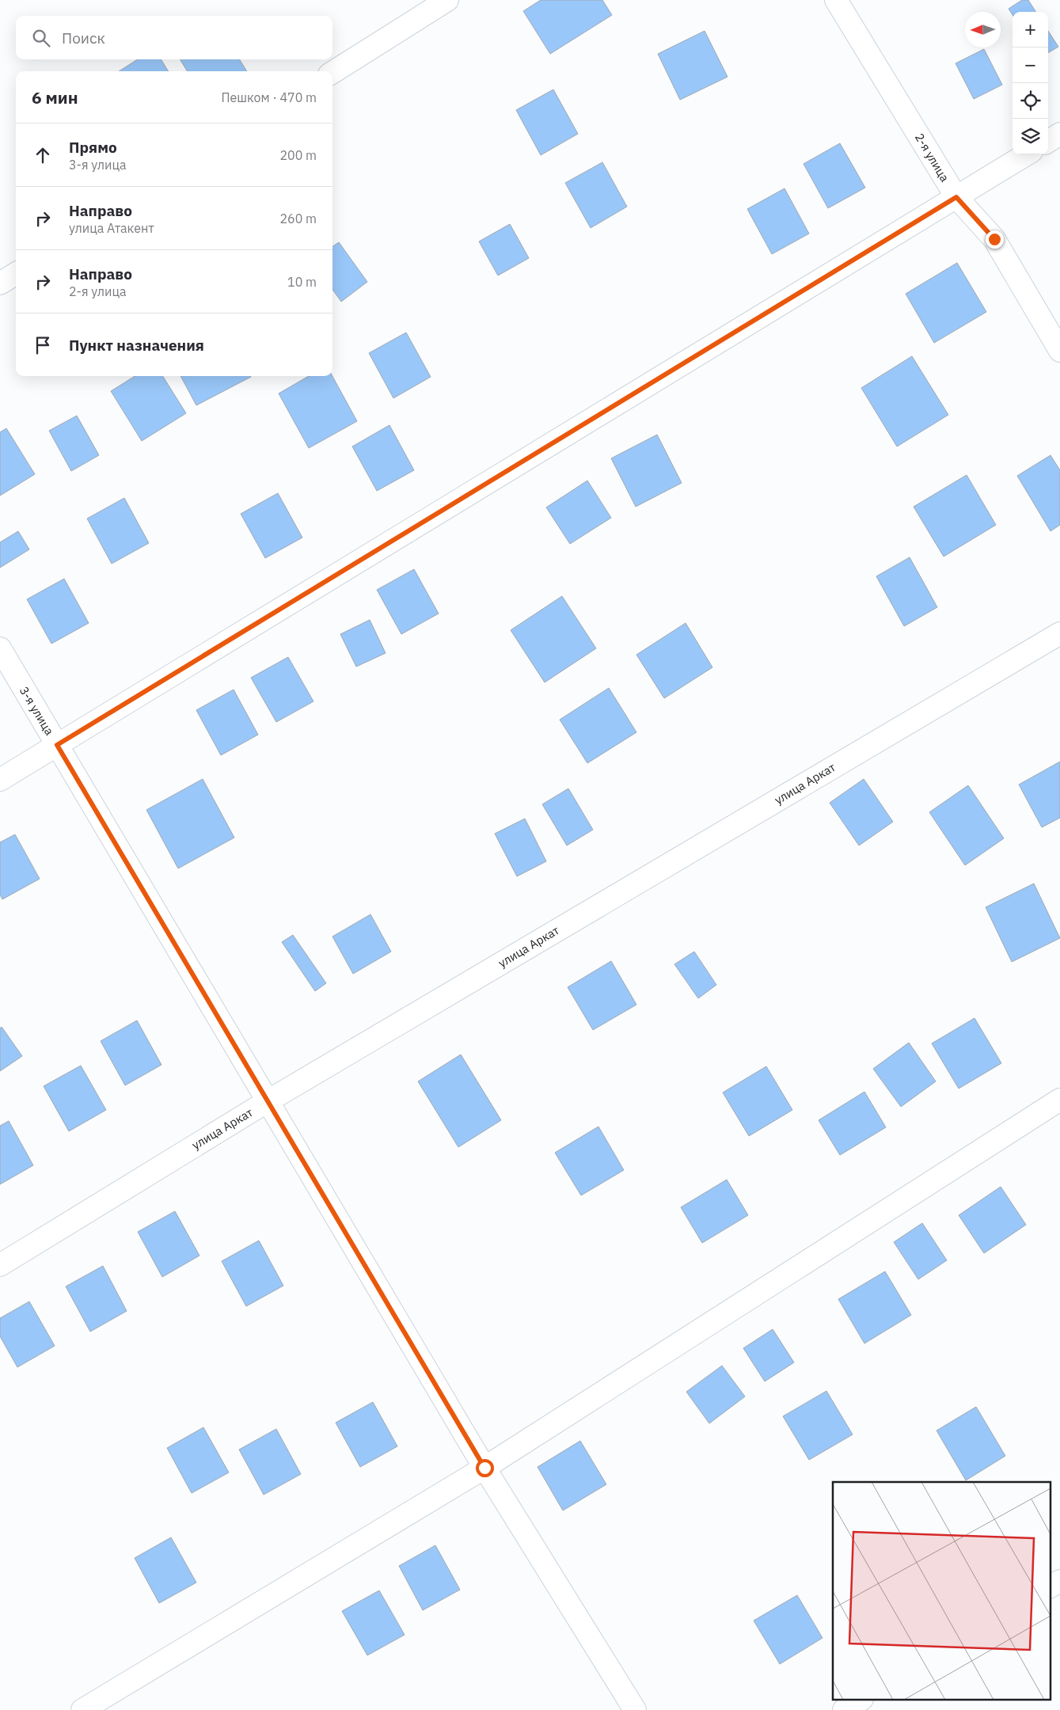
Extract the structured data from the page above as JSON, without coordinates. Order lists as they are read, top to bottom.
{
  "streets": {
    "street": ["2-я улица", "3-я улица", "улица Аркат"]
  },
  "crossings": [
    ["3-я улица", "улица Аркат"]
  ],
  "north": "left",
  "page": {
    "map_buttons": ["+", "−"],
    "search": "Поиск",
    "heading": ["6 мин", "Пешком · 470 m"],
    "list": [
      ["Прямо", "3-я улица", "200 m"],
      ["Направо", "улица Атакент", "260 m"],
      ["Направо", "2-я улица", "10 m"],
      "Пункт назначения"
    ]
  }
}
